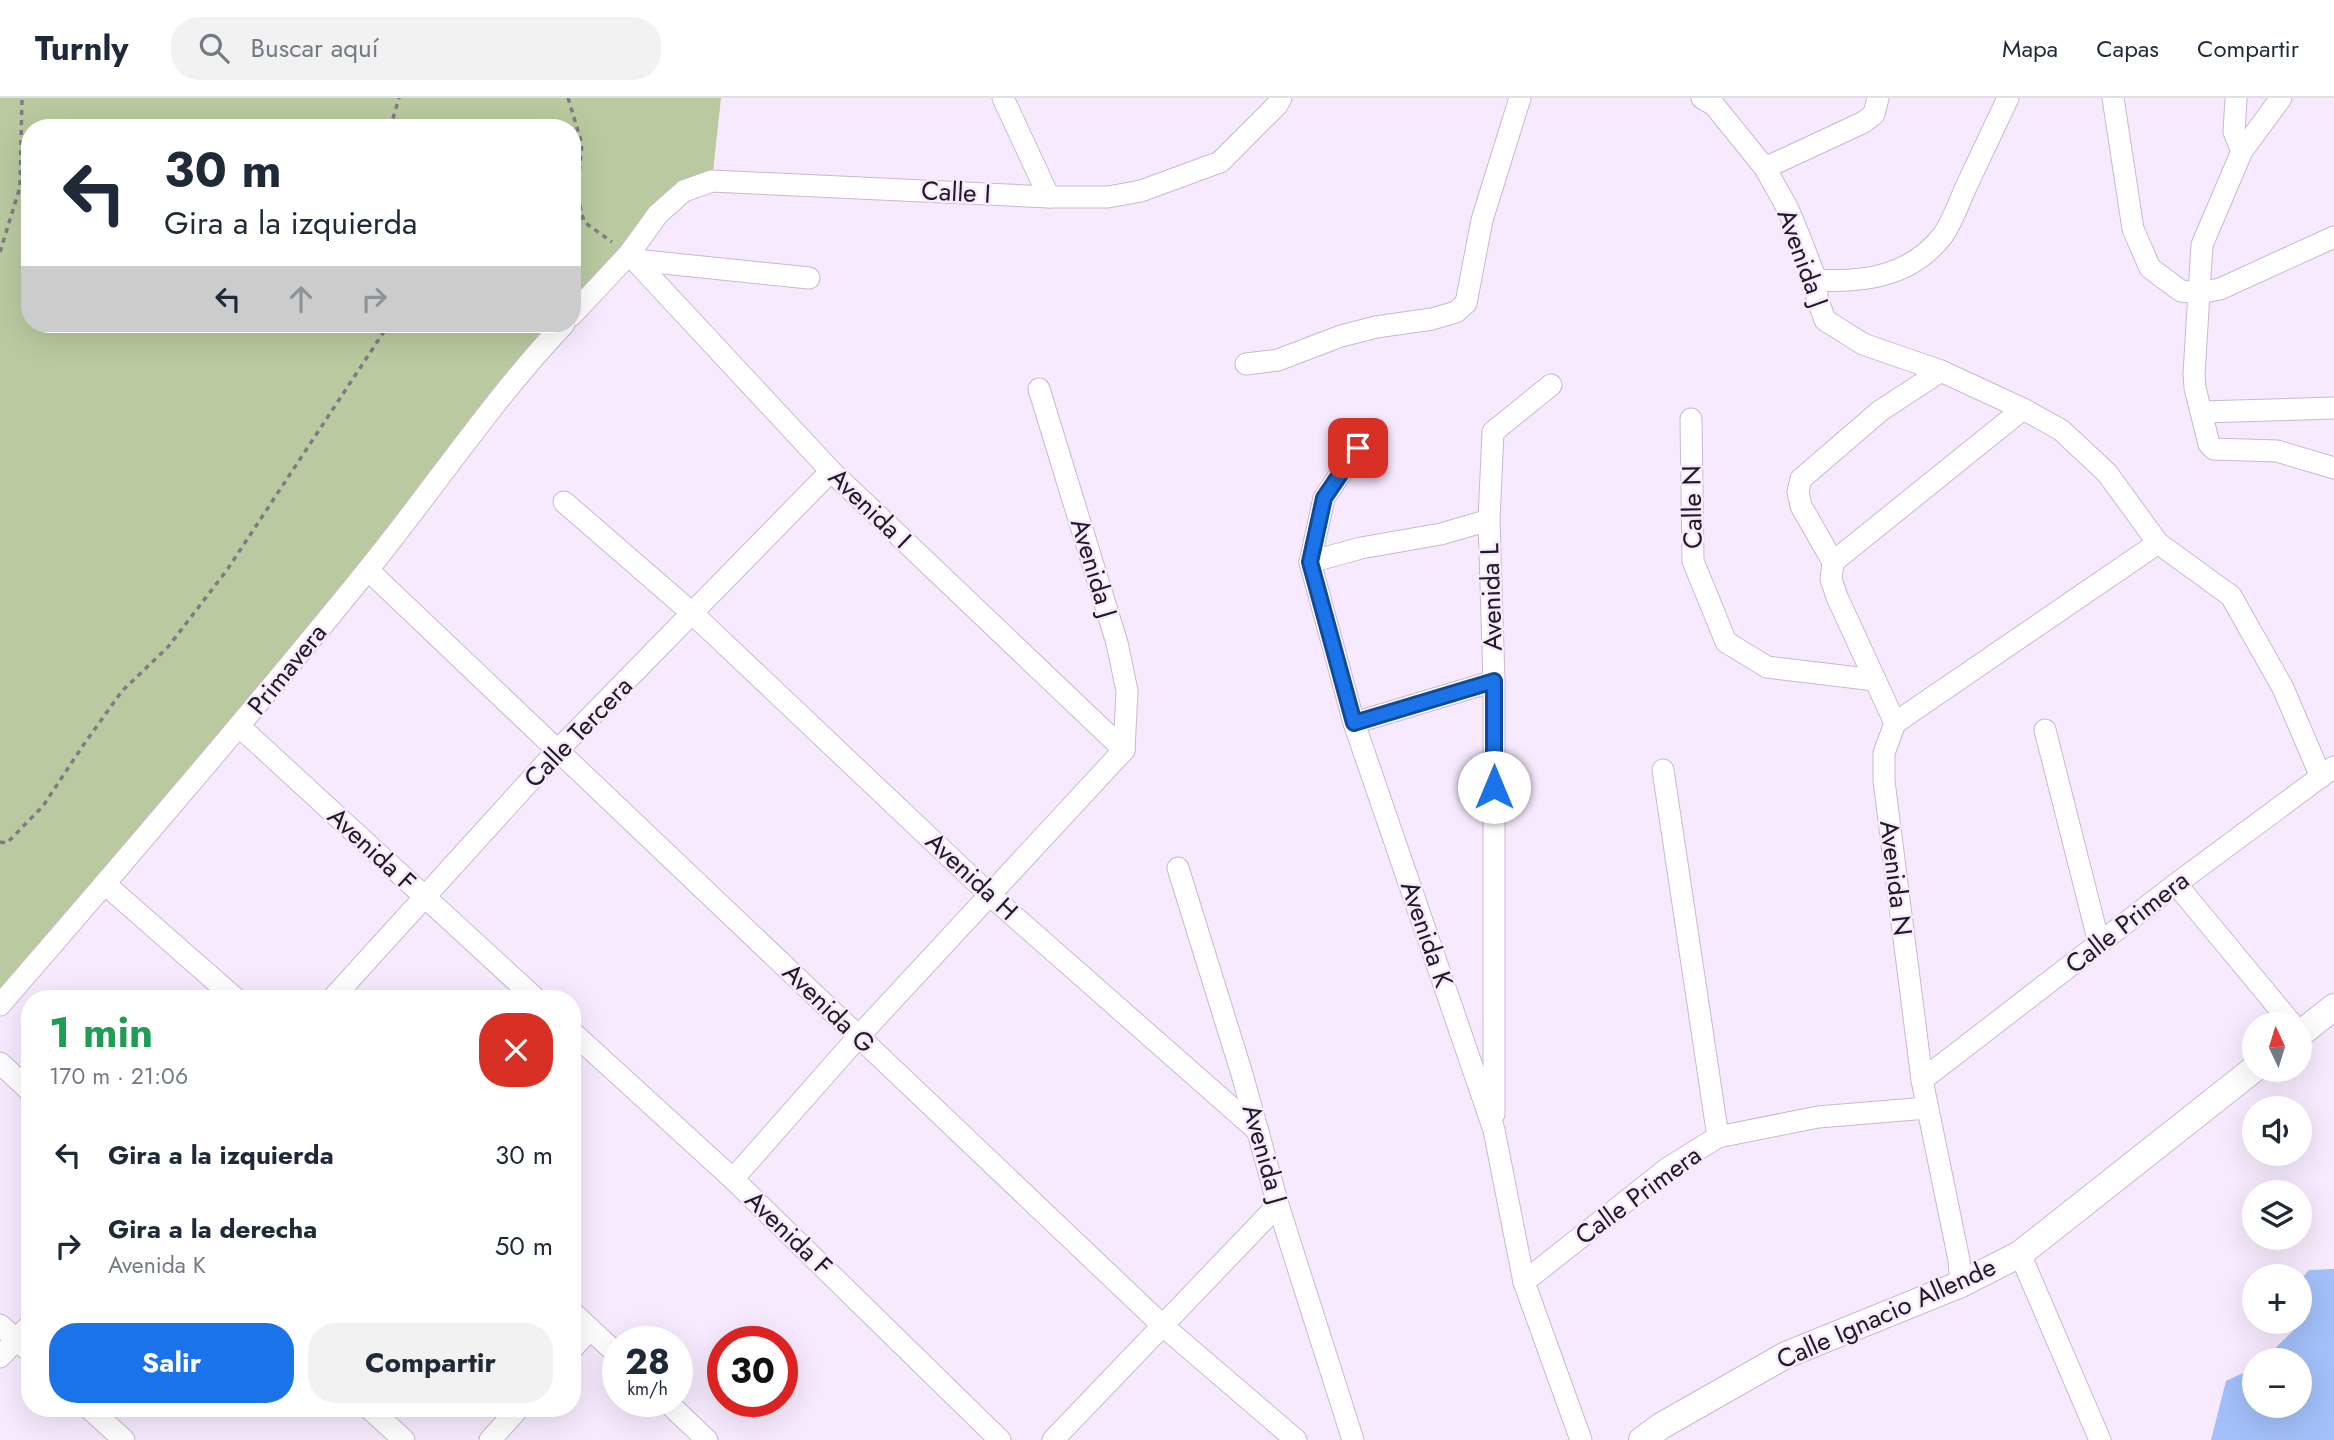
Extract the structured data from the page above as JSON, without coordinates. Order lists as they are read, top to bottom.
{
  "streets": {
    "street": [
      "Calle I",
      "Avenida J",
      "Calle N",
      "Avenida I",
      "Avenida L",
      "Primavera",
      "Calle Tercera",
      "Avenida F",
      "Avenida H",
      "Avenida N",
      "Calle Primera",
      "Avenida K",
      "Avenida G",
      "Calle Ignacio Allende"
    ]
  },
  "crossings": [
    ["Calle I", "Avenida I"],
    ["Avenida J", "Avenida I"],
    ["Avenida J", "Avenida H"],
    ["Avenida I", "Calle Tercera"],
    ["Avenida L", "Avenida K"],
    ["Primavera", "Avenida F"],
    ["Primavera", "Avenida G"],
    ["Calle Tercera", "Avenida F"],
    ["Calle Tercera", "Avenida H"],
    ["Calle Tercera", "Avenida G"],
    ["Avenida N", "Calle Primera"],
    ["Avenida N", "Calle Ignacio Allende"],
    ["Calle Primera", "Avenida K"]
  ],
  "north": "top",
  "page": {
    "header": "Turnly",
    "search": "Buscar aquí",
    "nav": ["Mapa", "Capas", "Compartir"],
    "turn": ["30 m", "Gira a la izquierda"],
    "heading": ["1 min", "170 m · 21:06"],
    "map_buttons": ["+", "−"],
    "list": [
      {
        "name": "Gira a la izquierda",
        "value": "30 m"
      },
      {
        "name": "Gira a la derecha",
        "note": "Avenida K",
        "value": "50 m"
      }
    ],
    "buttons": ["Salir", "Compartir"],
    "speed": "28 km/h",
    "limit": "30"
  }
}
